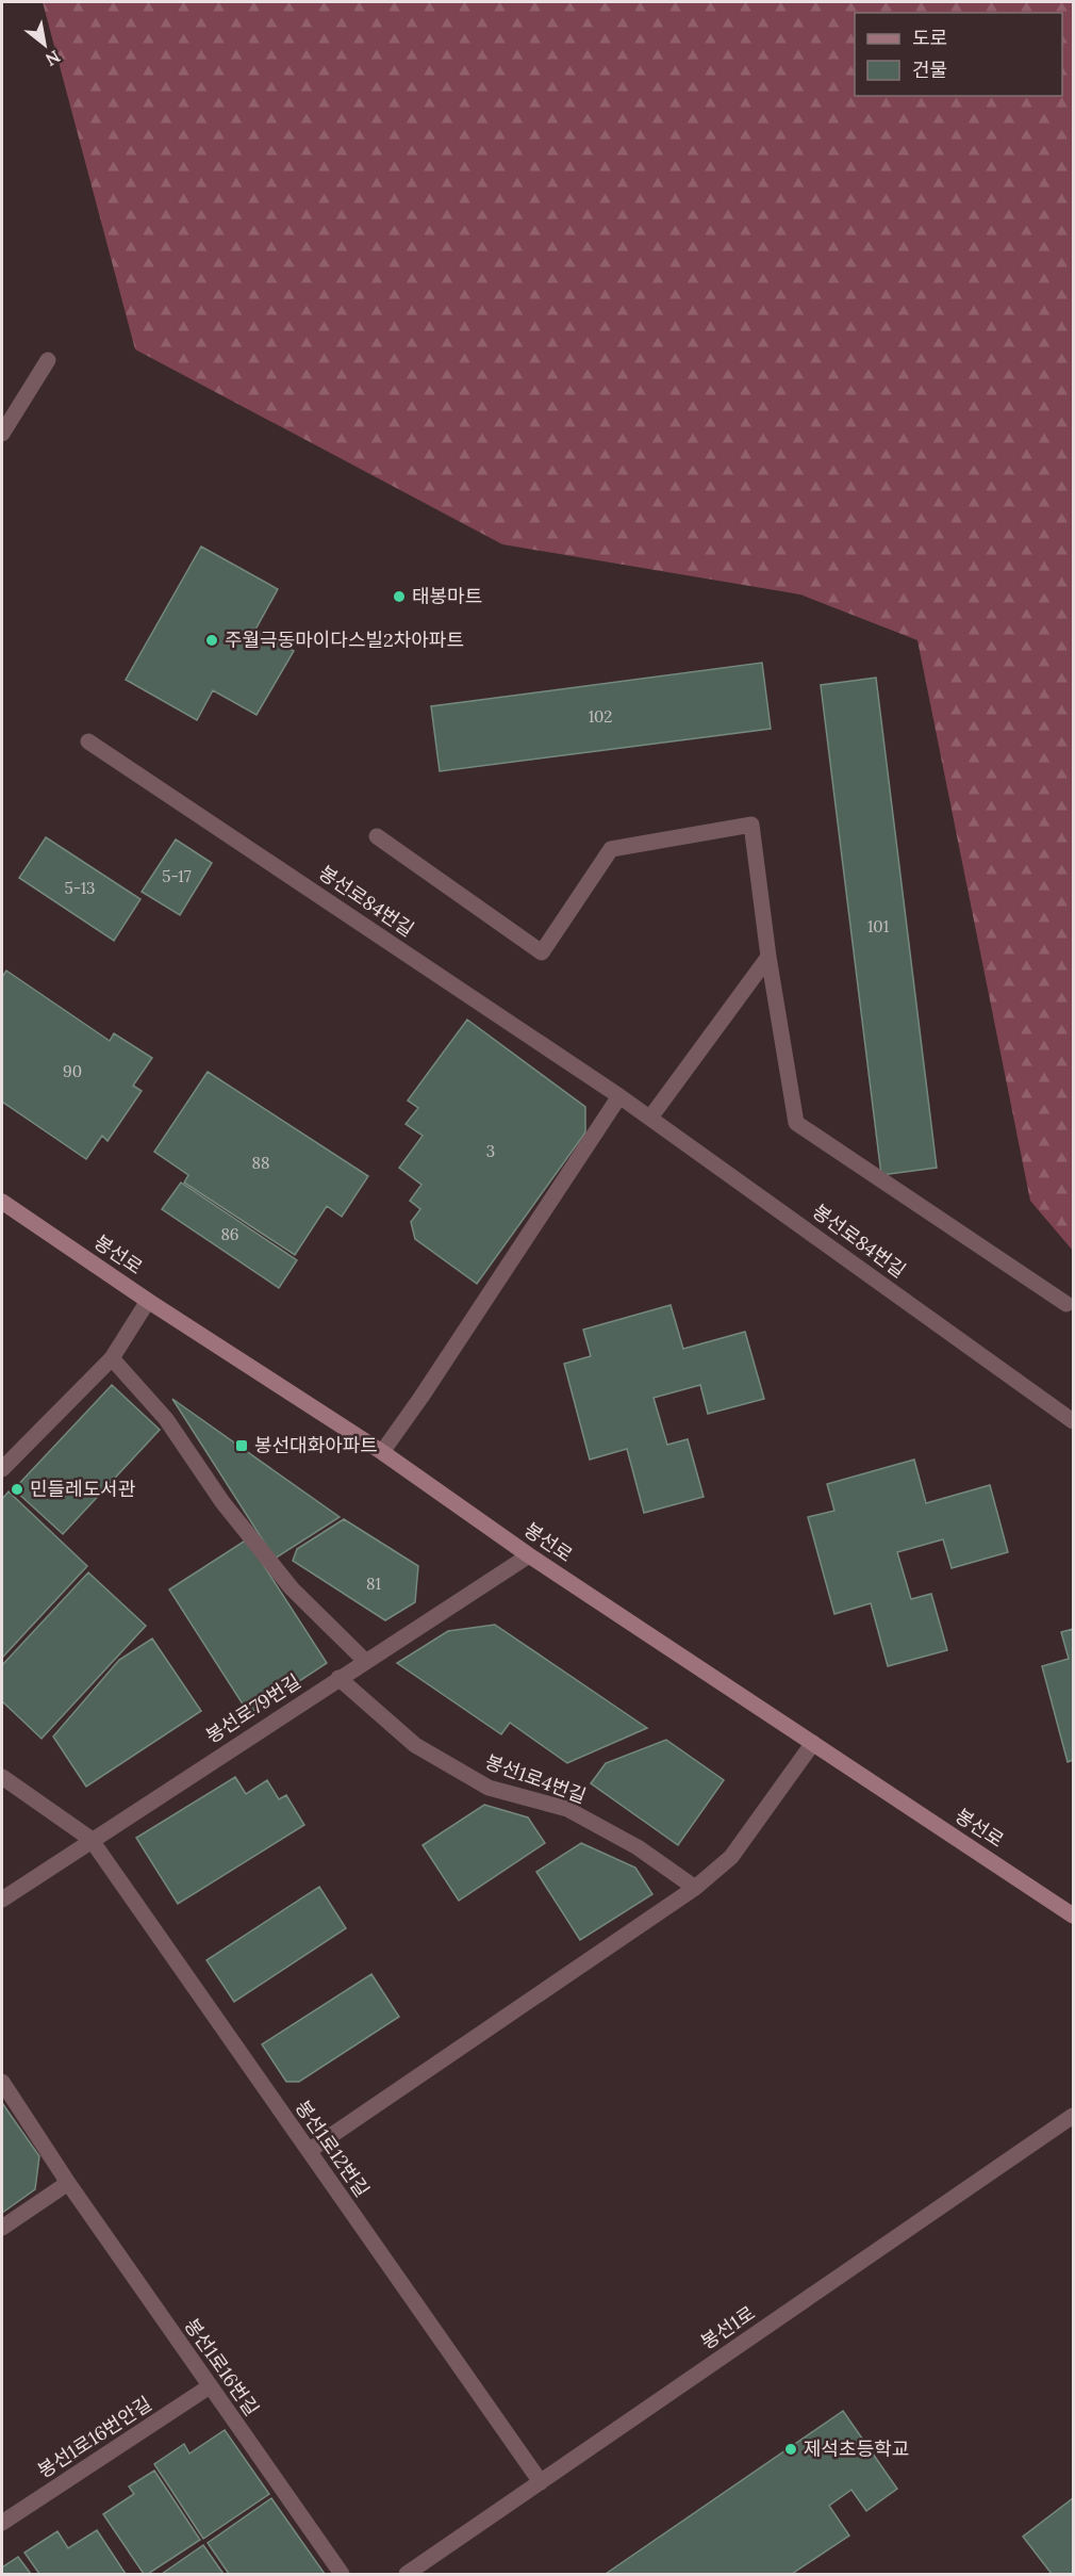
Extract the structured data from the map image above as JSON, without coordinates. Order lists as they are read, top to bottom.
{
  "streets": {
    "main road": ["봉선로"],
    "street": [
      "봉선로84번길",
      "봉선로79번길",
      "봉선1로4번길",
      "봉선1로12번길",
      "봉선1로",
      "봉선1로16번길",
      "봉선1로16번안길"
    ]
  },
  "crossings": [
    ["봉선로", "봉선로79번길"],
    ["봉선로79번길", "봉선1로4번길"],
    ["봉선로79번길", "봉선1로12번길"],
    ["봉선1로12번길", "봉선1로"],
    ["봉선1로16번길", "봉선1로16번안길"]
  ],
  "places": {
    "other": [
      "태봉마트",
      "주월극동마이다스빌2차아파트",
      "민들레도서관",
      "제석초등학교"
    ],
    "transit": ["봉선대화아파트"]
  },
  "house_numbers": [
    "102",
    "5-17",
    "5-13",
    "101",
    "90",
    "3",
    "88",
    "86",
    "81"
  ],
  "legend": ["도로", "건물"],
  "north": "bottom right"
}
